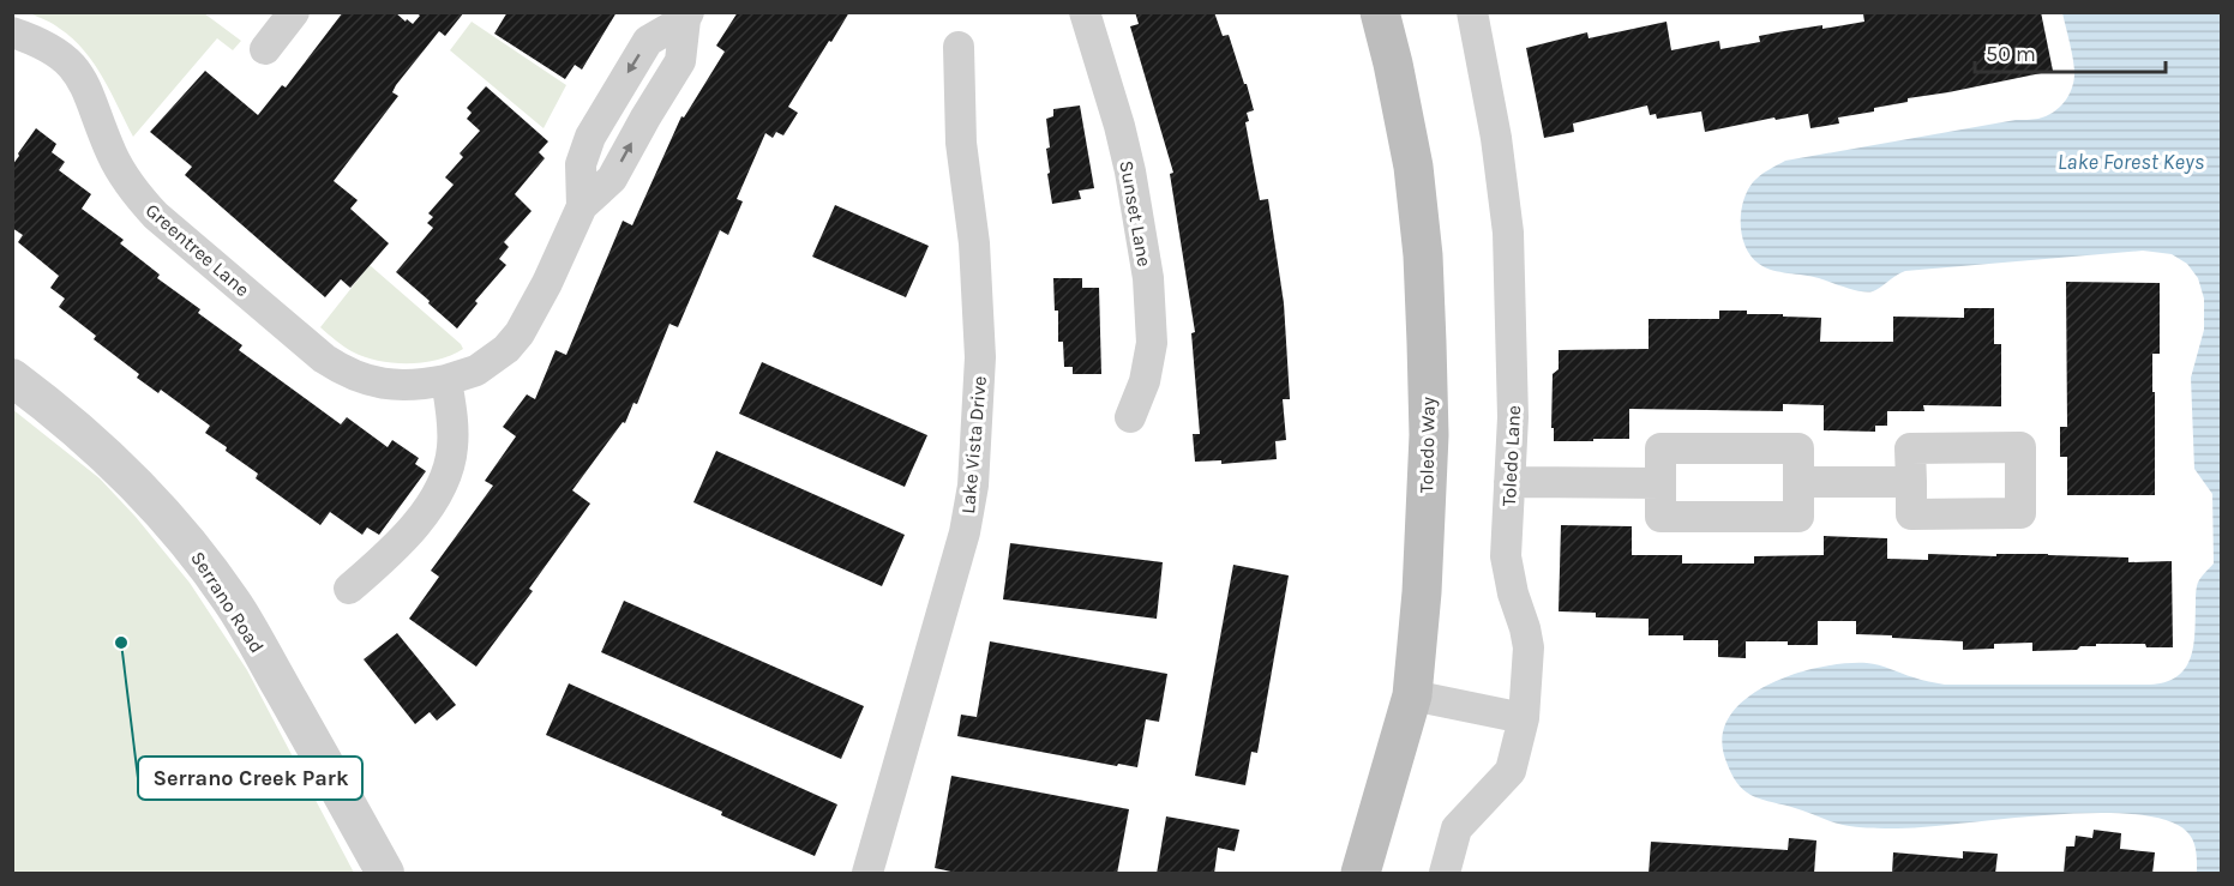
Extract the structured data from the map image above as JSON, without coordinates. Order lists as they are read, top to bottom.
{
  "streets": {
    "main road": ["Toledo Way"],
    "street": [
      "Sunset Lane",
      "Greentree Lane",
      "Lake Vista Drive",
      "Toledo Lane",
      "Serrano Road"
    ]
  },
  "water": ["Lake Forest Keys"],
  "places": ["Serrano Creek Park"],
  "scale_bar": "50 m"
}
